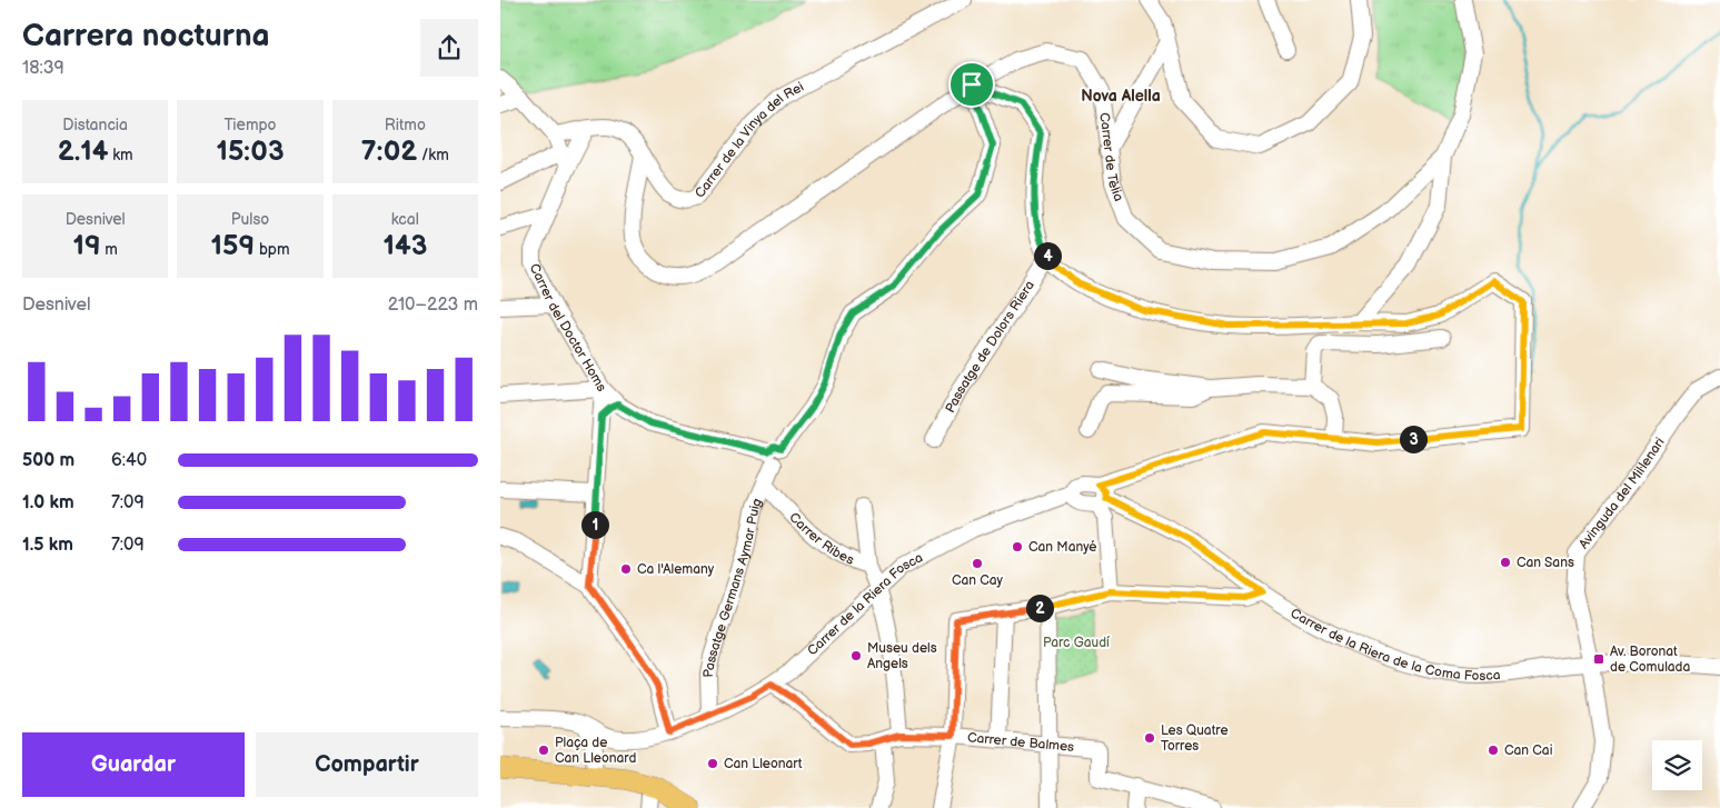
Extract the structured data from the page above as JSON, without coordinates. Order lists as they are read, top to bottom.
{
  "streets": {
    "street": [
      "Carrer de la Vinya del Rei",
      "Carrer de Tèlia",
      "Carrer del Doctor Homs",
      "Passatge de Dolors Riera",
      "Avinguda del Mil·lenari",
      "Carrer Ribes",
      "Passatge Germans Aymar Puig",
      "Carrer de la Riera Fosca",
      "Carrer de la Riera de la Coma Fosca",
      "Carrer de Balmes"
    ]
  },
  "crossings": [
    ["Carrer de la Vinya del Rei", "Carrer de Tèlia"],
    ["Carrer de la Vinya del Rei", "Carrer del Doctor Homs"],
    ["Carrer de Tèlia", "Passatge Germans Aymar Puig"],
    ["Carrer del Doctor Homs", "Passatge Germans Aymar Puig"],
    ["Avinguda del Mil·lenari", "Carrer de la Riera de la Coma Fosca"],
    ["Carrer Ribes", "Passatge Germans Aymar Puig"],
    ["Carrer Ribes", "Carrer de la Riera Fosca"],
    ["Carrer Ribes", "Carrer de Balmes"],
    ["Passatge Germans Aymar Puig", "Carrer de la Riera Fosca"],
    ["Carrer de la Riera Fosca", "Carrer de la Riera de la Coma Fosca"],
    ["Carrer de la Riera Fosca", "Carrer de Balmes"]
  ],
  "districts": ["Nova Alella"],
  "parks": ["Parc Gaudí"],
  "places": {
    "other": [
      "Can Manyé",
      "Can Sans",
      "Can Cay",
      "Ca l'Alemany",
      "Museu dels Angels",
      "Les Quatre Torres",
      "Plaça de Can Lleonard",
      "Can Cai",
      "Can Lleonart"
    ],
    "transit": ["Av. Boronat de Comulada"]
  },
  "page": {
    "heading": ["Carrera nocturna", "18:39"],
    "stats": [
      ["Distancia", "2.14 km"],
      ["Tiempo", "15:03"],
      ["Ritmo", "7:02 /km"],
      ["Desnivel", "19 m"],
      ["Pulso", "159 bpm"],
      ["kcal", "143"]
    ],
    "pins": [
      "4",
      "3",
      "1",
      "2"
    ],
    "chart": ["Desnivel", "210–223 m"],
    "list": [
      {
        "name": "500 m",
        "note": "6:40"
      },
      {
        "name": "1.0 km",
        "note": "7:09"
      },
      {
        "name": "1.5 km",
        "note": "7:09"
      }
    ],
    "buttons": ["Guardar", "Compartir"]
  }
}
